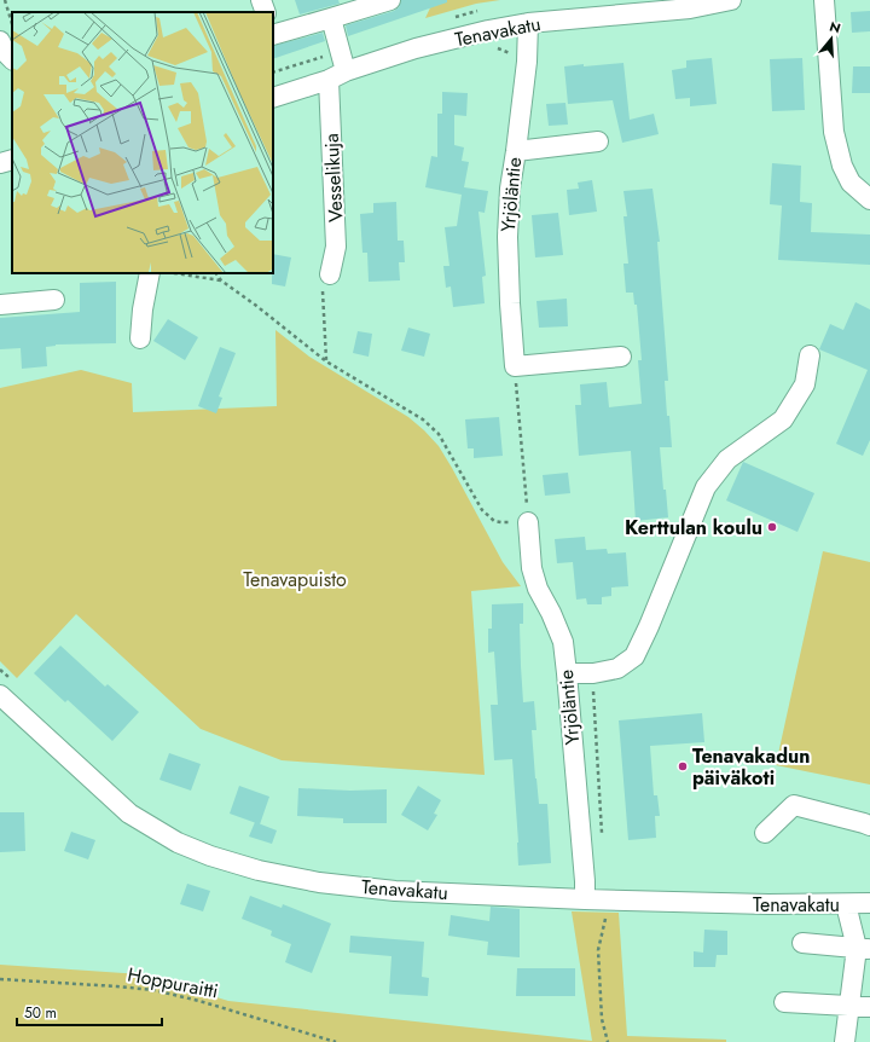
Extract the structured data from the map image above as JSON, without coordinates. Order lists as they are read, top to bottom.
{
  "streets": {
    "street": ["Tenavakatu", "Vesselikuja", "Yrjöläntie"],
    "path": ["Hoppuraitti"]
  },
  "crossings": [
    ["Tenavakatu", "Vesselikuja"],
    ["Tenavakatu", "Yrjöläntie"]
  ],
  "parks": ["Tenavapuisto"],
  "places": ["Kerttulan koulu", "Tenavakadun päiväkoti"],
  "scale_bar": "50 m",
  "north": "top"
}
